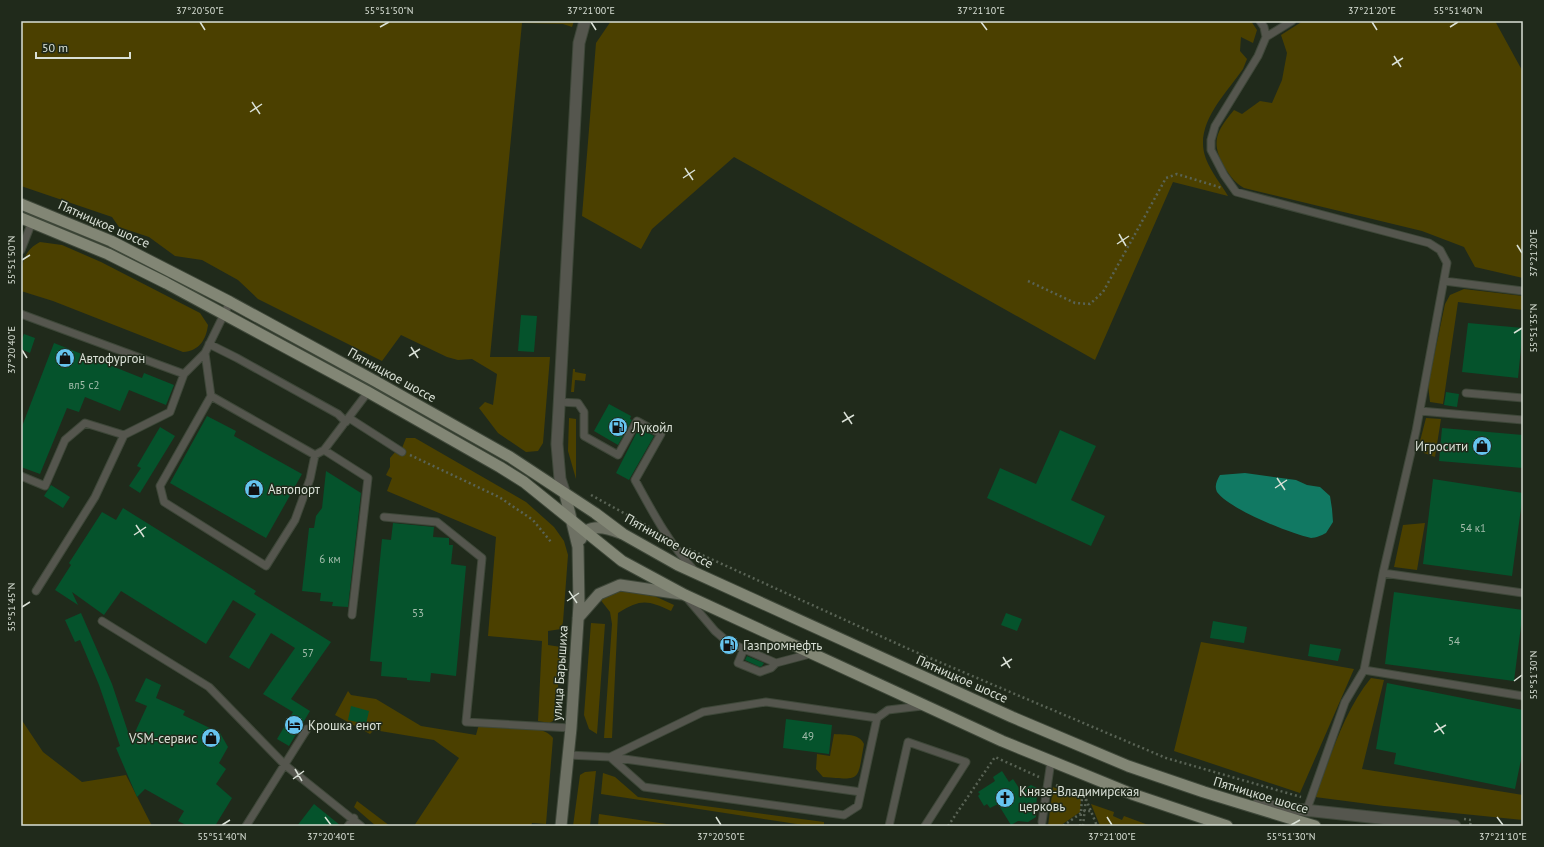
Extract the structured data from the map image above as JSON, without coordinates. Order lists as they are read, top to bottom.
{
  "streets": {
    "main road": ["Пятницкое шоссе", "улица Барышиха"]
  },
  "crossings": [
    ["Пятницкое шоссе", "улица Барышиха"]
  ],
  "places": {
    "shop": [
      "Автофургон",
      "Игросити",
      "Автопорт",
      "VSM-сервис"
    ],
    "fuel station": ["Лукойл", "Газпромнефть"],
    "hotel": ["Крошка енот"],
    "church": ["Князе-Владимирская церковь"]
  },
  "house_numbers": [
    "вл5 с2",
    "54 к1",
    "6 км",
    "53",
    "54",
    "57",
    "49"
  ],
  "scale_bar": "50 m",
  "coordinates": [
    "37°20'50\"E",
    "55°51'50\"N",
    "37°21'00\"E",
    "37°21'10\"E",
    "37°21'20\"E",
    "55°51'40\"N",
    "55°51'35\"N",
    "37°20'40\"E",
    "55°51'45\"N",
    "55°51'30\"N"
  ]
}
